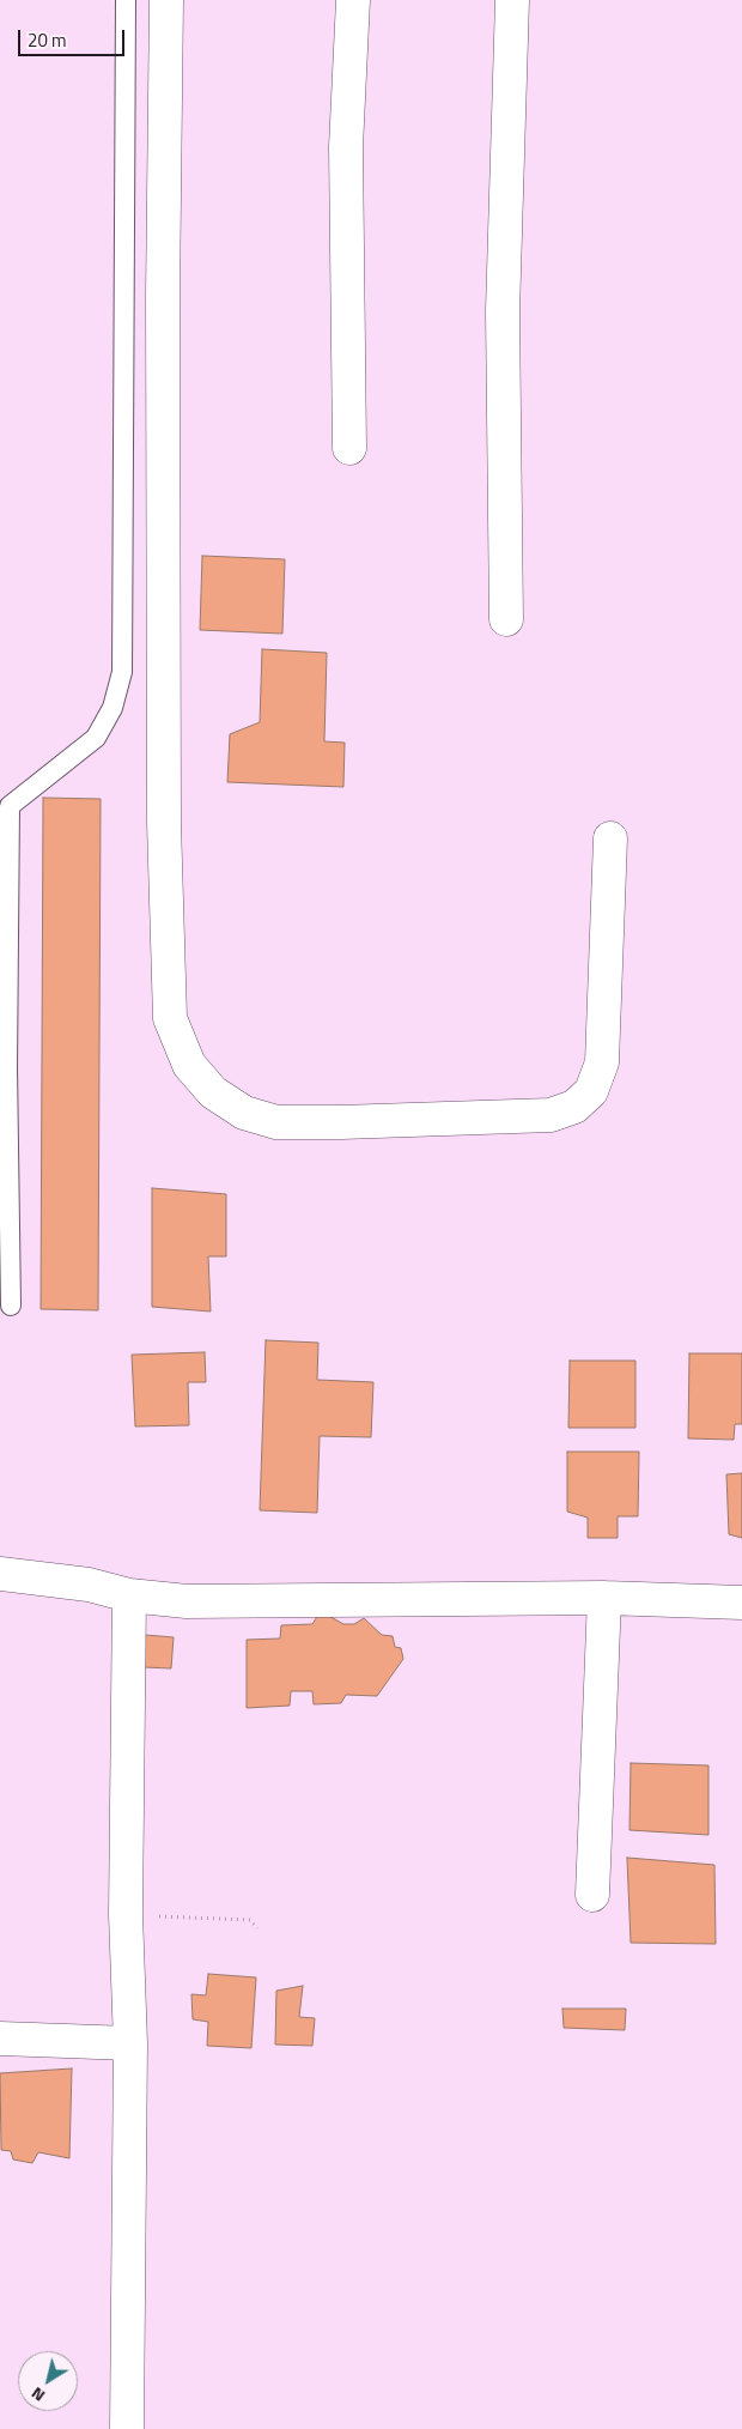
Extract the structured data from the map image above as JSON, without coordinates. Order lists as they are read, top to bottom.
{
  "scale_bar": "20 m",
  "north": "bottom left"
}
